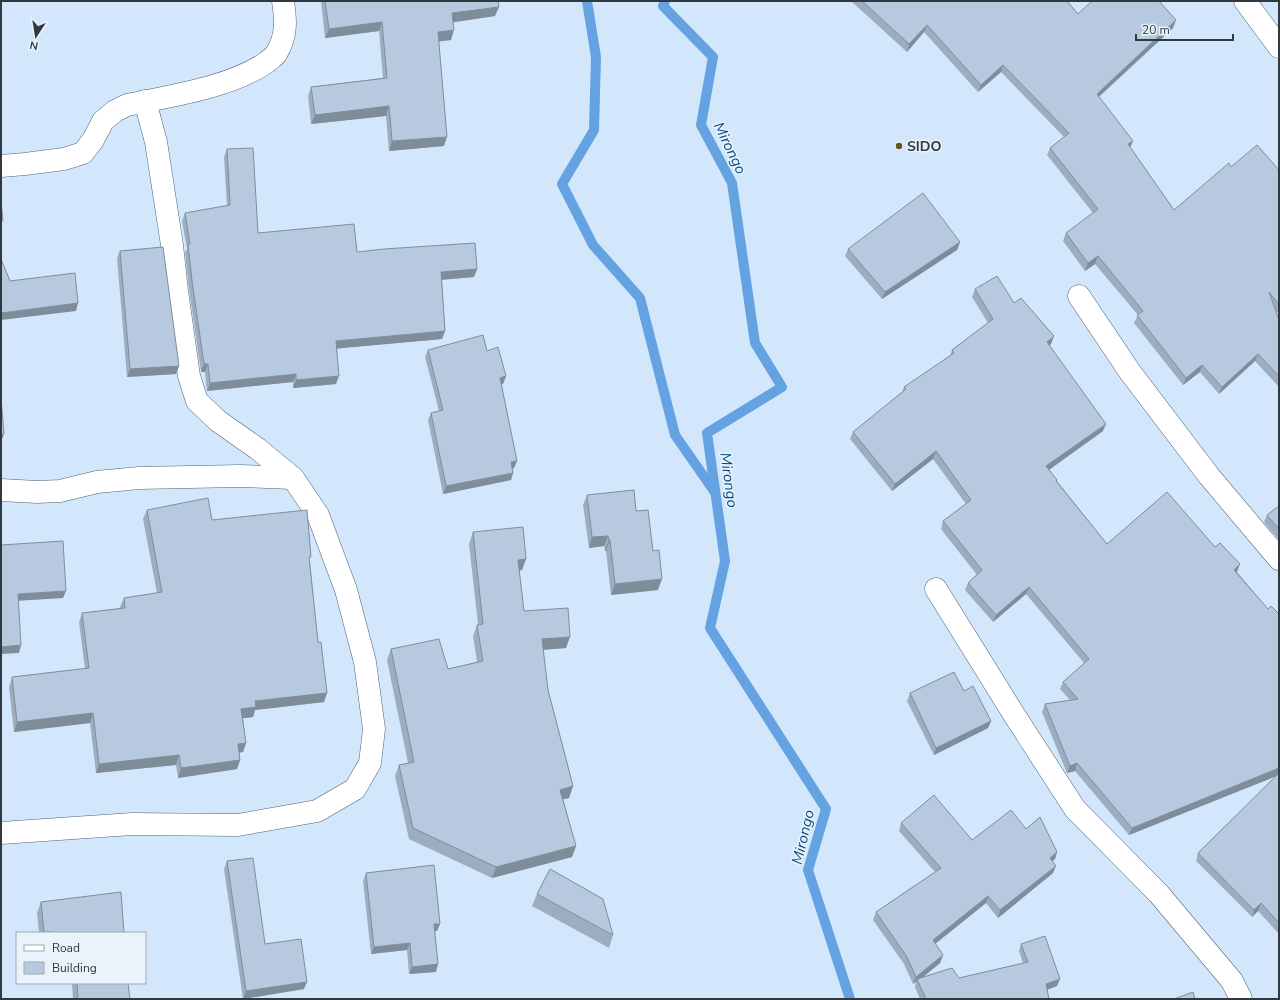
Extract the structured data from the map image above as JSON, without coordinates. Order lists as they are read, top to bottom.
{
  "water": ["Mirongo"],
  "places": ["SIDO"],
  "legend": ["Road", "Building"],
  "scale_bar": "20 m",
  "north": "bottom"
}
